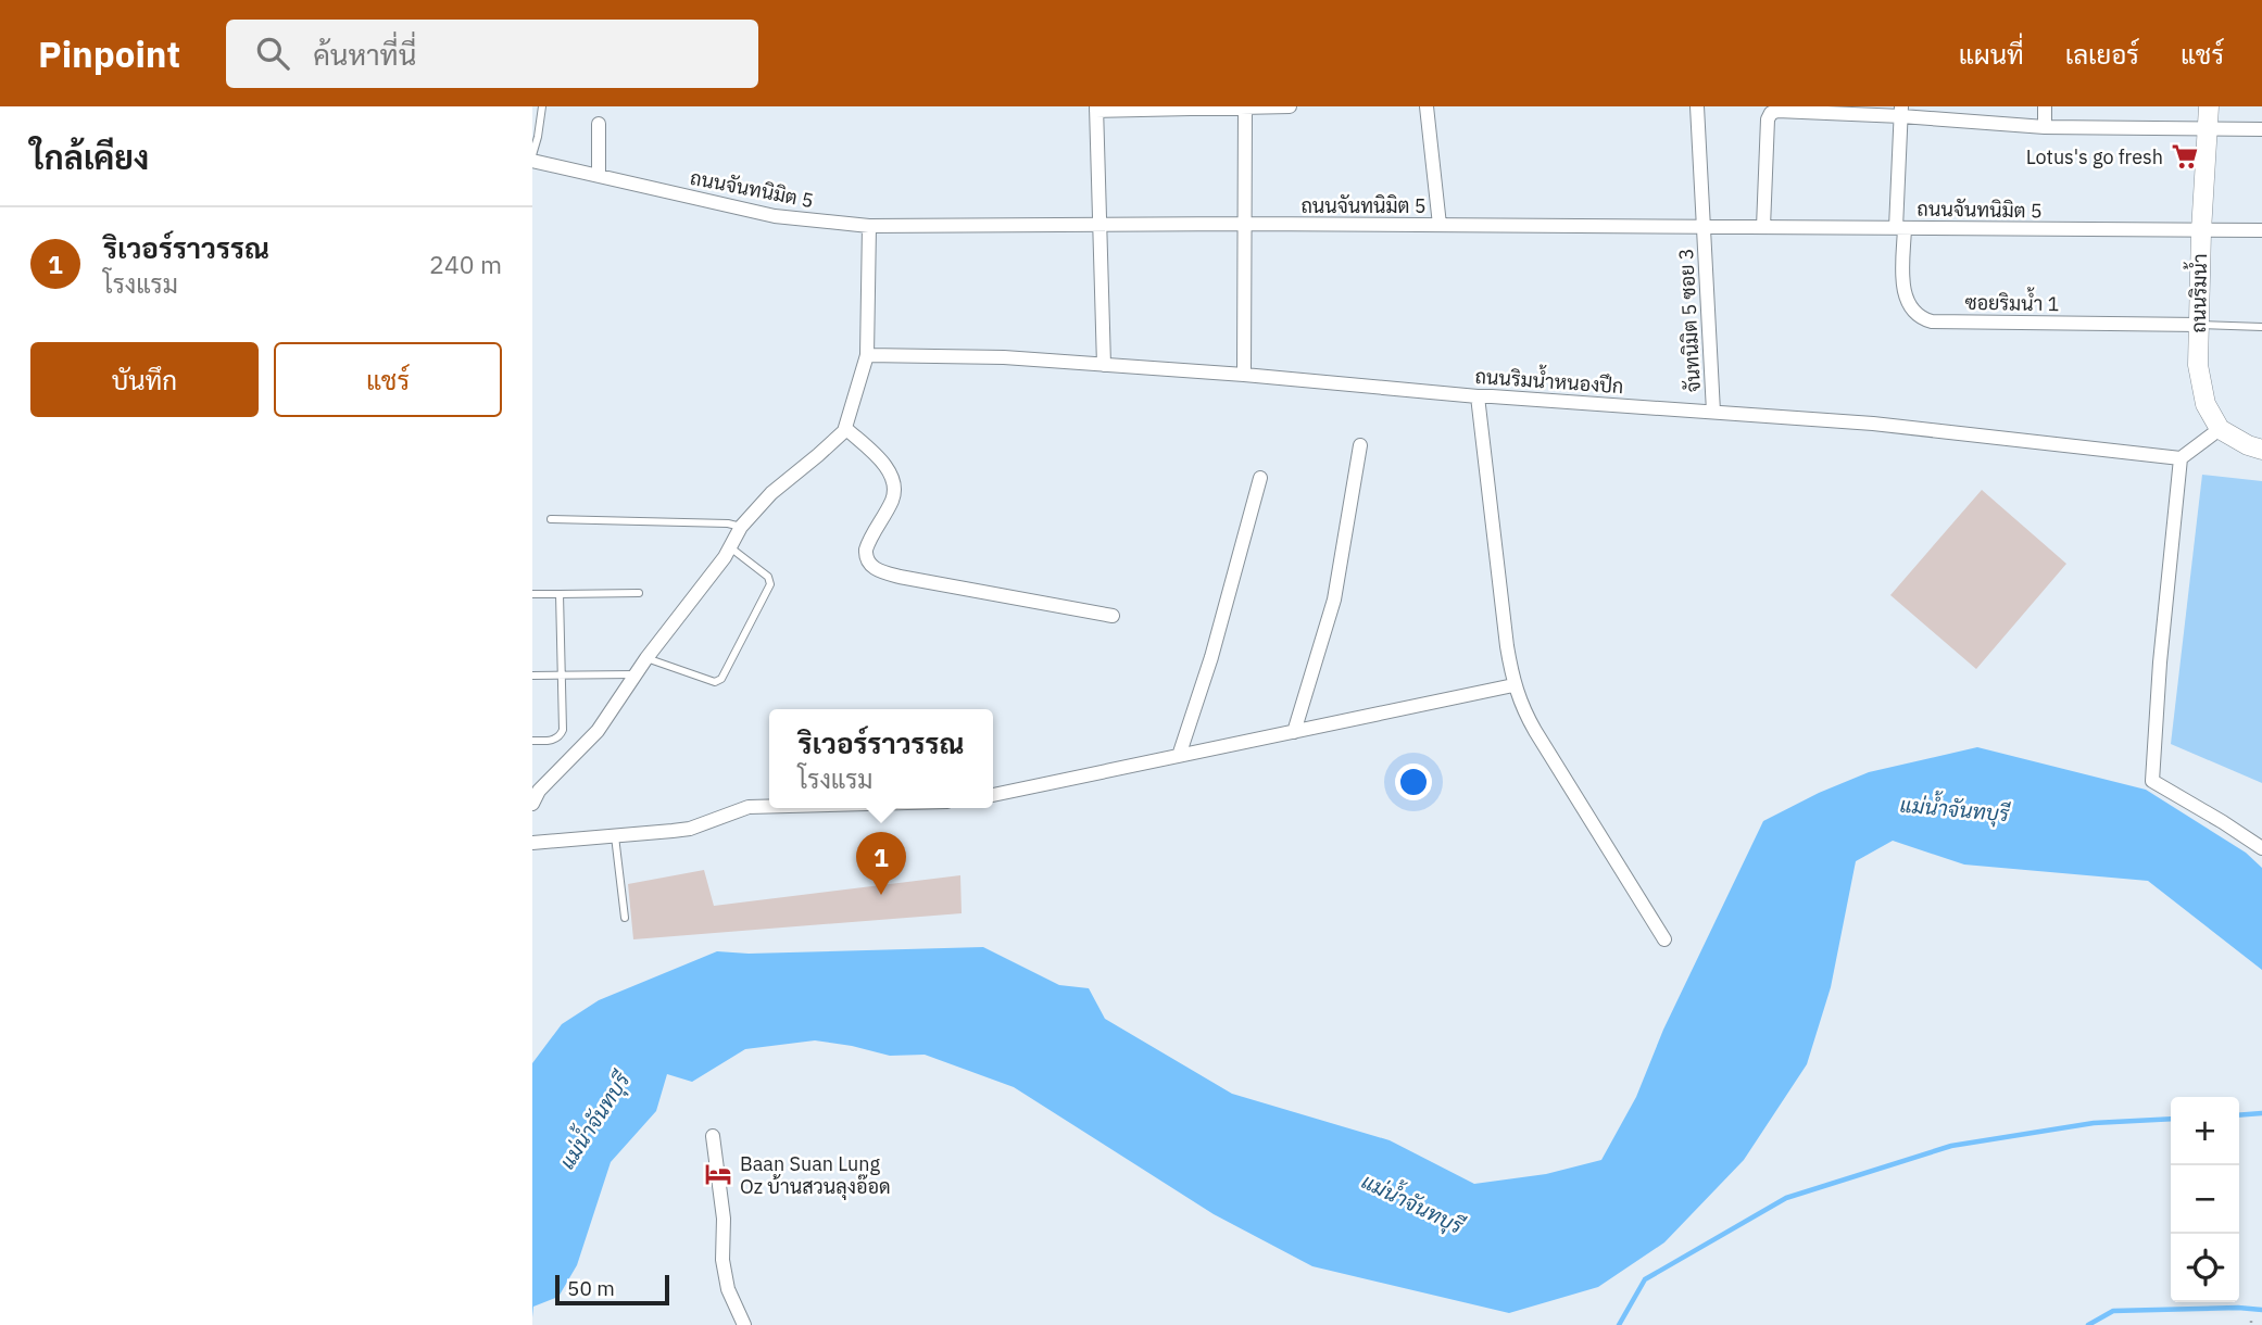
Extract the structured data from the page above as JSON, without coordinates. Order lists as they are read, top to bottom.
{
  "streets": {
    "main road": ["ถนนริมน้ำ"],
    "street": [
      "ถนนจันทนิมิต 5",
      "ซอยริมน้ำ 1",
      "จันทนิมิต 5 ซอย 3",
      "ถนนริมน้ำหนองปึก"
    ]
  },
  "crossings": [
    ["ถนนจันทนิมิต 5", "ถนนริมน้ำ"],
    ["ถนนจันทนิมิต 5", "ซอยริมน้ำ 1"],
    ["ถนนจันทนิมิต 5", "จันทนิมิต 5 ซอย 3"],
    ["ถนนริมน้ำ", "ซอยริมน้ำ 1"],
    ["จันทนิมิต 5 ซอย 3", "ถนนริมน้ำหนองปึก"]
  ],
  "water": ["แม่น้ำจันทบุรี"],
  "places": {
    "supermarket": ["Lotus's go fresh"],
    "hotel": ["Baan Suan Lung Oz บ้านสวนลุงอ๊อด"]
  },
  "scale_bar": "50 m",
  "page": {
    "header": "Pinpoint",
    "search": "ค้นหาที่นี่",
    "nav": ["แผนที่", "เลเยอร์", "แชร์"],
    "heading": "ใกล้เคียง",
    "list": [
      {
        "mark": "1",
        "name": "ริเวอร์ราวรรณ",
        "note": "โรงแรม",
        "value": "240 m"
      }
    ],
    "buttons": ["บันทึก", "แชร์"],
    "popup": ["ริเวอร์ราวรรณ", "โรงแรม"],
    "pins": "1",
    "map_buttons": ["+", "−"],
    "scale": "50 m"
  }
}
